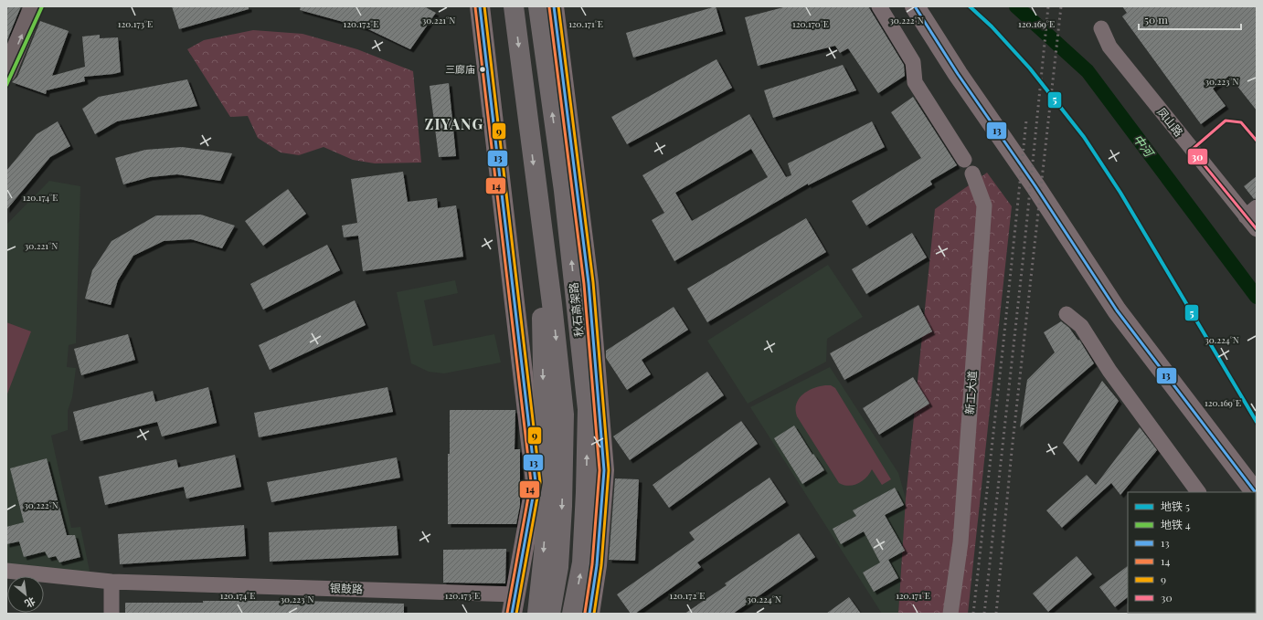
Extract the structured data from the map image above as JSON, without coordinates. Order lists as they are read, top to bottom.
{
  "streets": {
    "highway": ["秋石高架路"],
    "street": ["凤山路", "新工大道", "银鼓路"]
  },
  "districts": ["ZIYANG"],
  "water": ["中河"],
  "places": ["三廊庙"],
  "lines": [
    "metro line 5",
    "metro line 4",
    "transit line 13",
    "transit line 9",
    "transit line 14",
    "transit line 30"
  ],
  "legend": [
    "地铁 5",
    "地铁 4",
    "13",
    "14",
    "9",
    "30"
  ],
  "scale_bar": "50 m",
  "north": "bottom right",
  "coordinates": [
    "30.221°N",
    "30.222°N",
    "120.173°E",
    "120.172°E",
    "120.171°E",
    "120.170°E",
    "120.169°E",
    "30.223°N",
    "120.174°E",
    "30.224°N"
  ]
}
